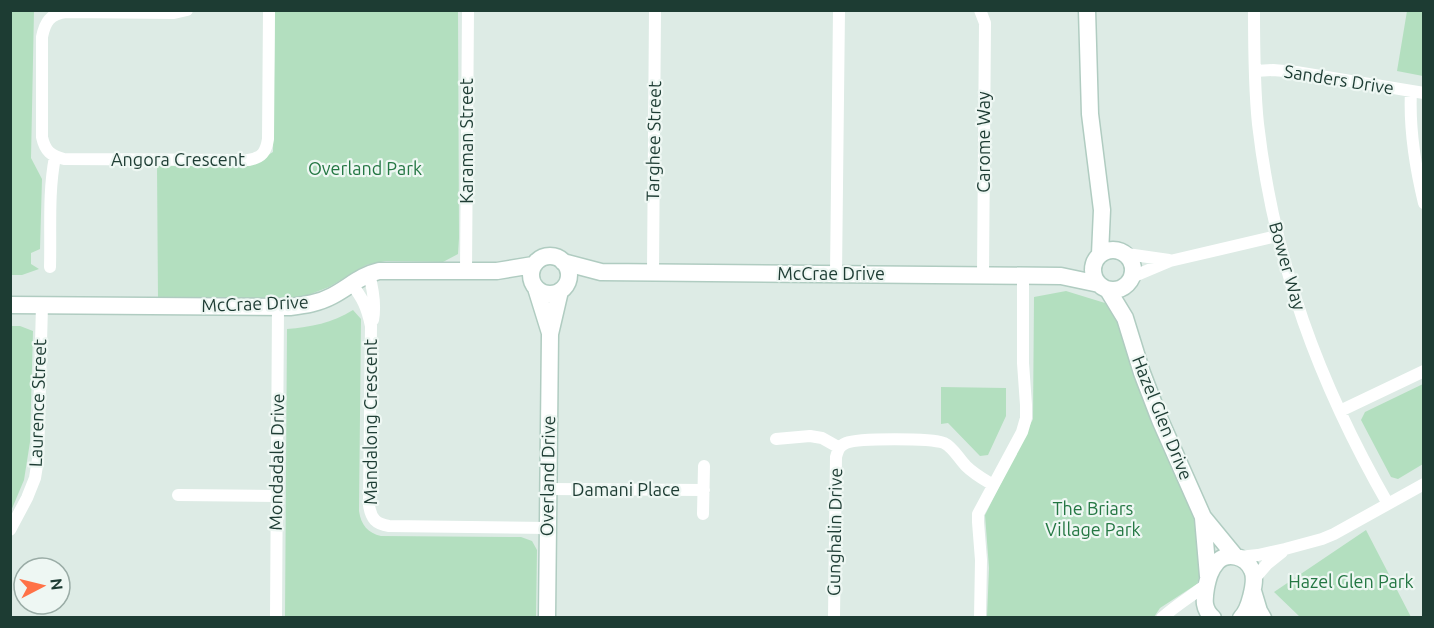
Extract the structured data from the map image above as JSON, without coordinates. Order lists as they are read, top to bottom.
{
  "streets": {
    "street": [
      "Sanders Drive",
      "Karaman Street",
      "Targhee Street",
      "Carome Way",
      "Angora Crescent",
      "Bower Way",
      "McCrae Drive",
      "Laurence Street",
      "Hazel Glen Drive",
      "Mandalong Crescent",
      "Mondadale Drive",
      "Overland Drive",
      "Damani Place",
      "Gunghalin Drive"
    ]
  },
  "crossings": [
    ["Sanders Drive", "Bower Way"],
    ["Karaman Street", "McCrae Drive"],
    ["Targhee Street", "McCrae Drive"],
    ["Carome Way", "McCrae Drive"],
    ["McCrae Drive", "Laurence Street"],
    ["McCrae Drive", "Hazel Glen Drive"],
    ["McCrae Drive", "Mandalong Crescent"],
    ["McCrae Drive", "Mondadale Drive"],
    ["McCrae Drive", "Overland Drive"],
    ["Mandalong Crescent", "Overland Drive"],
    ["Overland Drive", "Damani Place"]
  ],
  "parks": ["Overland Park", "The Briars Village Park", "Hazel Glen Park"],
  "north": "right"
}
